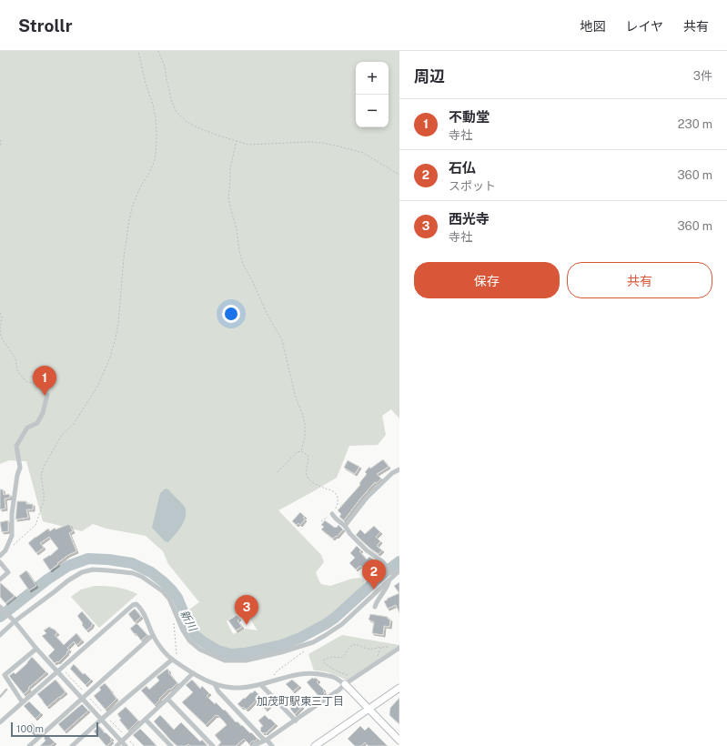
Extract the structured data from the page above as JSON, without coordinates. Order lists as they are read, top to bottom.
{
  "districts": ["加茂町駅東三丁目"],
  "water": ["新川"],
  "scale_bar": "100 m",
  "page": {
    "header": "Strollr",
    "nav": ["地図", "レイヤ", "共有"],
    "heading": ["周辺", "3件"],
    "map_buttons": ["+", "−"],
    "list": [
      {
        "mark": "1",
        "name": "不動堂",
        "note": "寺社",
        "value": "230 m"
      },
      {
        "mark": "2",
        "name": "石仏",
        "note": "スポット",
        "value": "360 m"
      },
      {
        "mark": "3",
        "name": "西光寺",
        "note": "寺社",
        "value": "360 m"
      }
    ],
    "buttons": ["保存", "共有"],
    "pins": ["1", "2", "3"],
    "scale": "100 m"
  }
}
